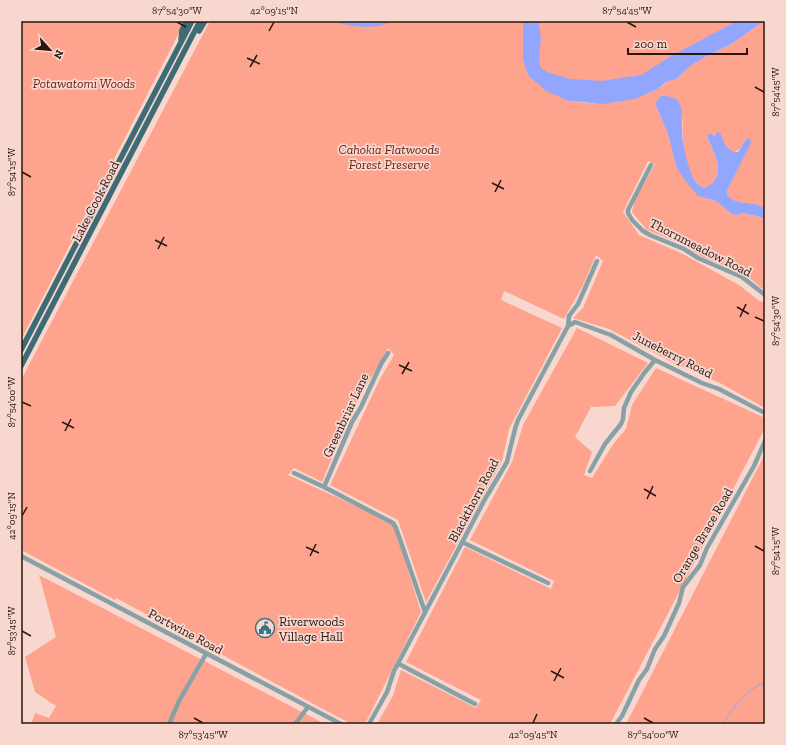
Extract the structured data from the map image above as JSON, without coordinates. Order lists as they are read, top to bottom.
{
  "streets": {
    "main road": ["Lake Cook Road"],
    "street": [
      "Thornmeadow Road",
      "Juneberry Road",
      "Greenbriar Lane",
      "Blackthorn Road",
      "Orange Brace Road",
      "Portwine Road"
    ]
  },
  "crossings": [
    ["Juneberry Road", "Blackthorn Road"]
  ],
  "parks": ["Potawatomi Woods", "Cahokia Flatwoods Forest Preserve"],
  "places": {
    "public building": ["Riverwoods Village Hall"]
  },
  "scale_bar": "200 m",
  "north": "bottom right",
  "coordinates": [
    "87°54'30\"W",
    "42°09'15\"N",
    "87°54'45\"W",
    "87°54'15\"W",
    "87°54'00\"W",
    "87°53'45\"W",
    "42°09'45\"N"
  ]
}
